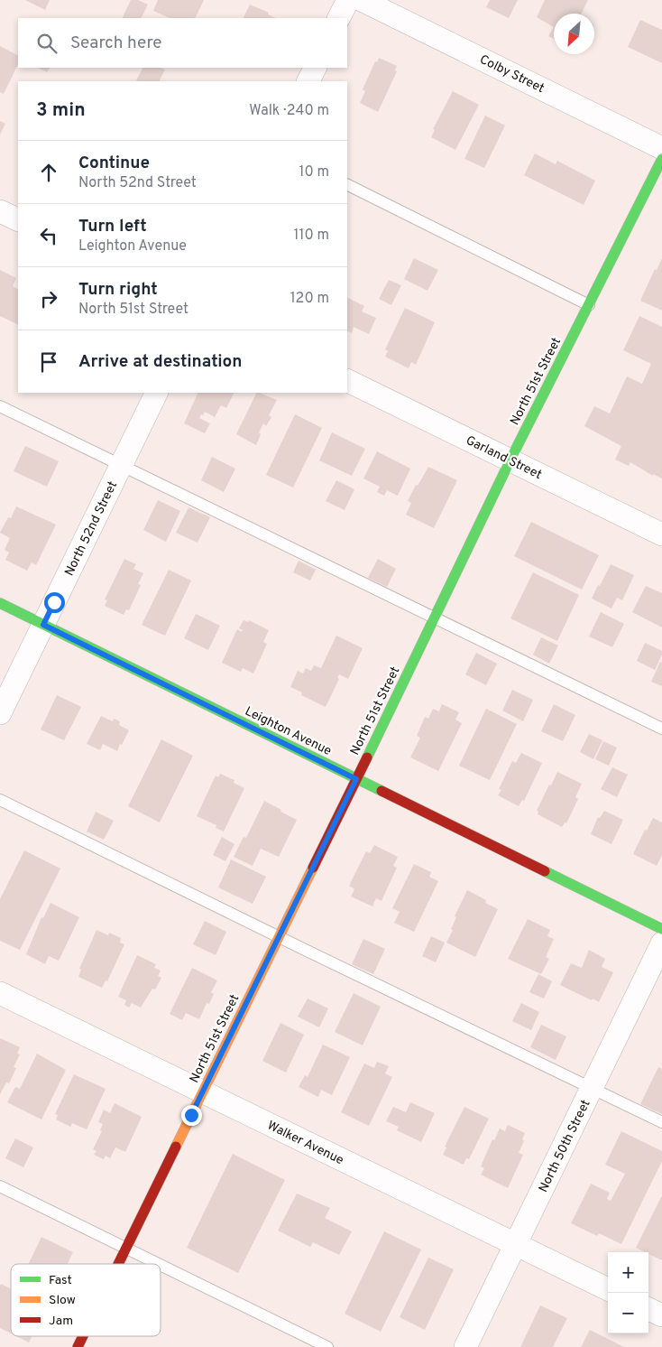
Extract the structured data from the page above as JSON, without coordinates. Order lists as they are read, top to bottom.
{
  "streets": {
    "street": [
      "Colby Street",
      "North 51st Street",
      "Garland Street",
      "North 52nd Street",
      "Leighton Avenue",
      "Walker Avenue",
      "North 50th Street"
    ]
  },
  "crossings": [
    ["North 51st Street", "Garland Street"],
    ["North 51st Street", "Leighton Avenue"],
    ["North 51st Street", "Walker Avenue"],
    ["North 52nd Street", "Leighton Avenue"],
    ["Walker Avenue", "North 50th Street"]
  ],
  "legend": ["Fast", "Slow", "Jam"],
  "north": "bottom left",
  "page": {
    "search": "Search here",
    "heading": ["3 min", "Walk · 240 m"],
    "list": [
      ["Continue", "North 52nd Street", "10 m"],
      ["Turn left", "Leighton Avenue", "110 m"],
      ["Turn right", "North 51st Street", "120 m"],
      "Arrive at destination"
    ],
    "map_buttons": ["+", "−"]
  }
}
